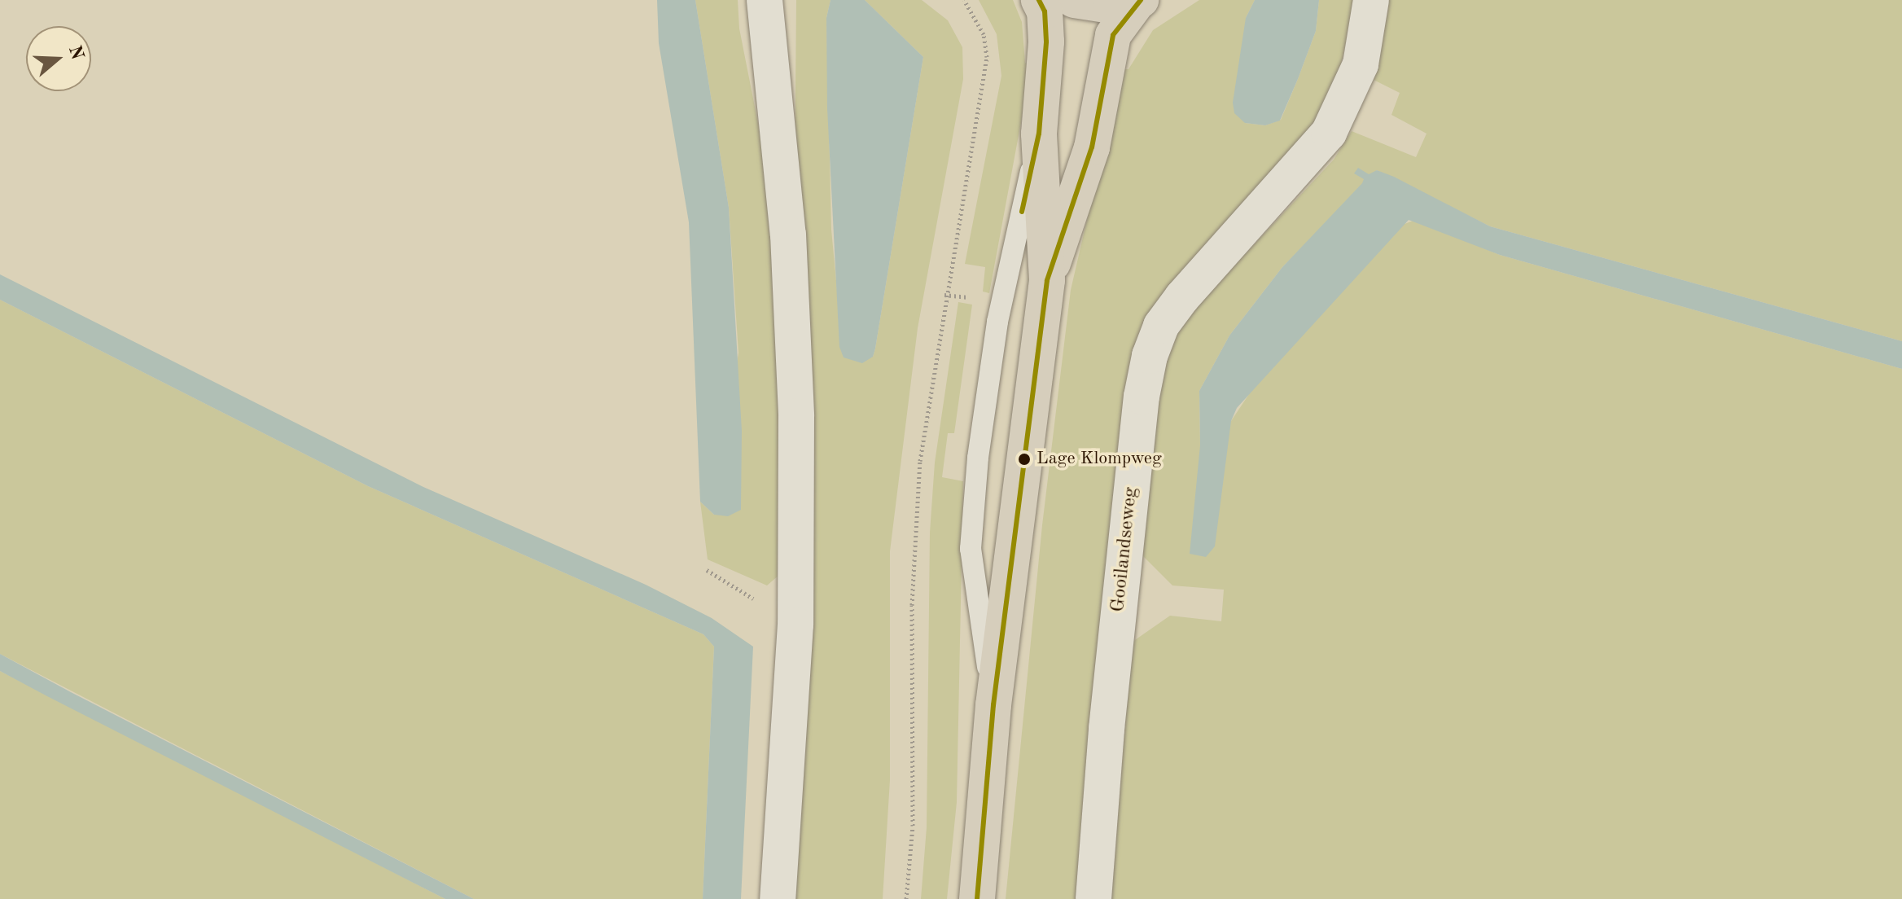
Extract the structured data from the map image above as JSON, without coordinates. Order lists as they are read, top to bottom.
{
  "streets": {
    "street": ["Gooilandseweg"]
  },
  "places": ["Lage Klompweg"],
  "north": "right"
}
